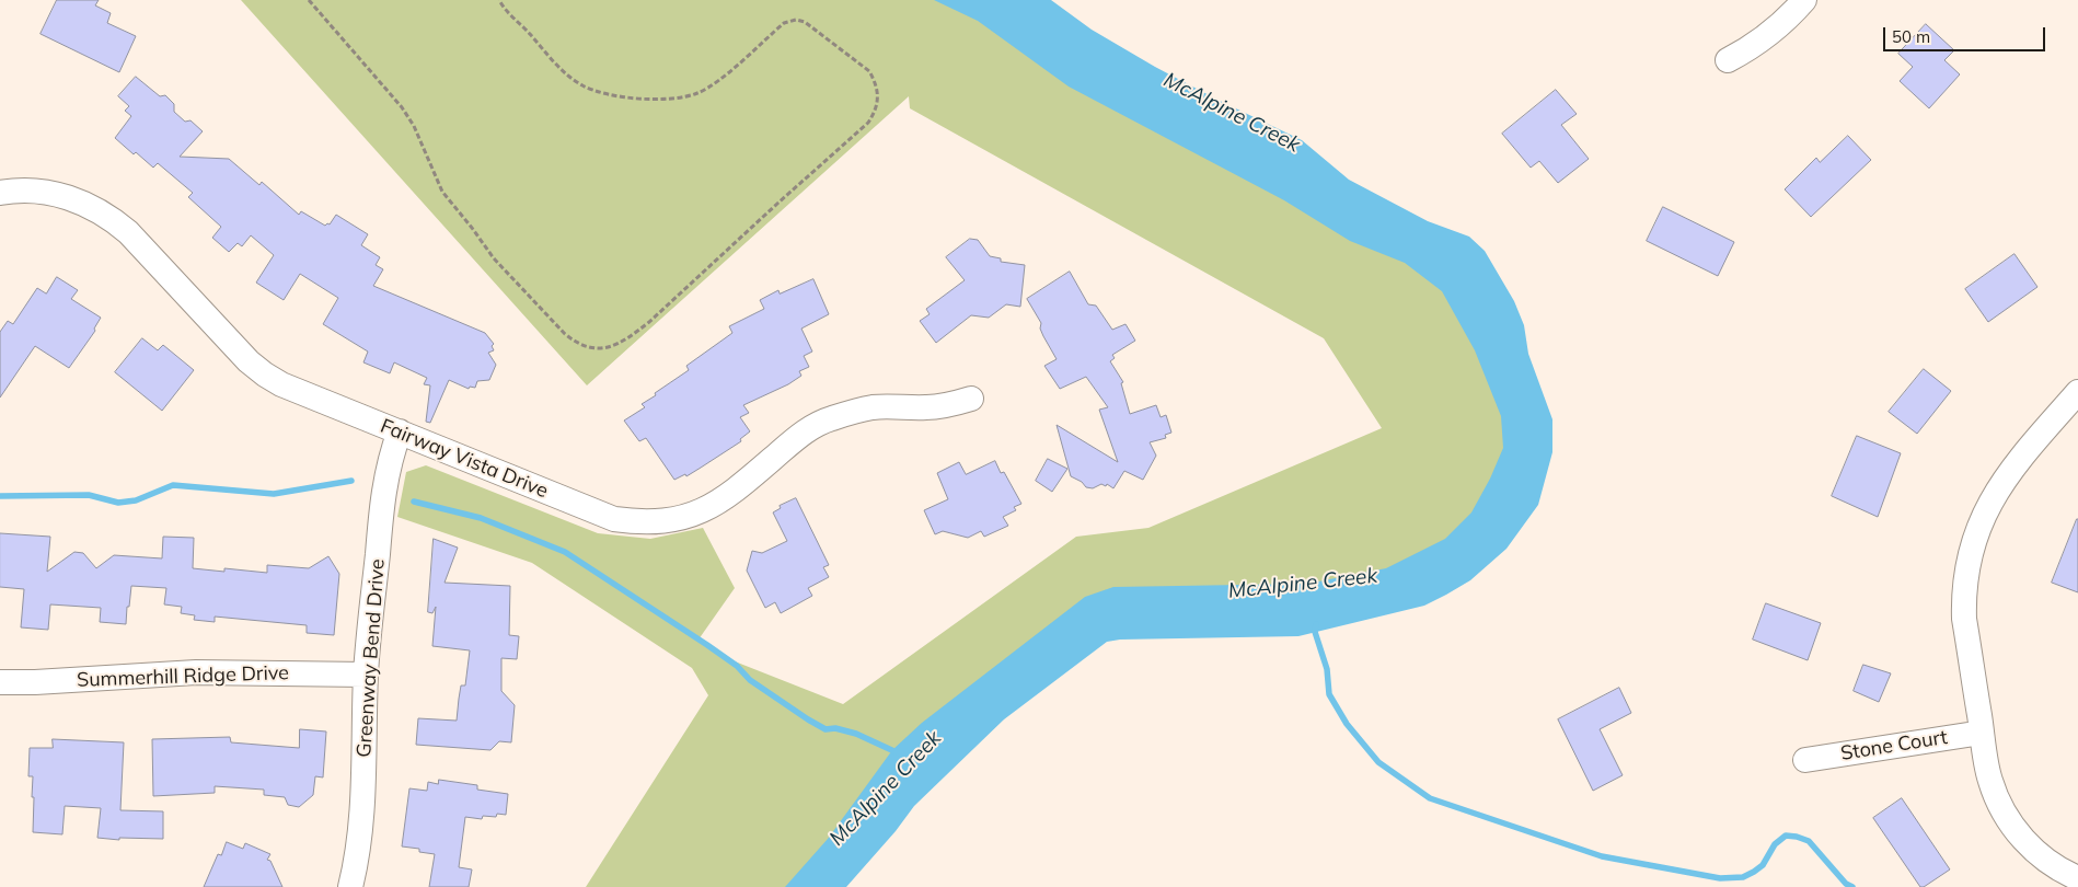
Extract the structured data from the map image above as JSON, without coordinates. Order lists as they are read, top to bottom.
{
  "streets": {
    "street": [
      "Fairway Vista Drive",
      "Greenway Bend Drive",
      "Summerhill Ridge Drive",
      "Stone Court"
    ]
  },
  "crossings": [
    ["Fairway Vista Drive", "Greenway Bend Drive"],
    ["Greenway Bend Drive", "Summerhill Ridge Drive"]
  ],
  "water": ["McAlpine Creek"],
  "scale_bar": "50 m"
}
